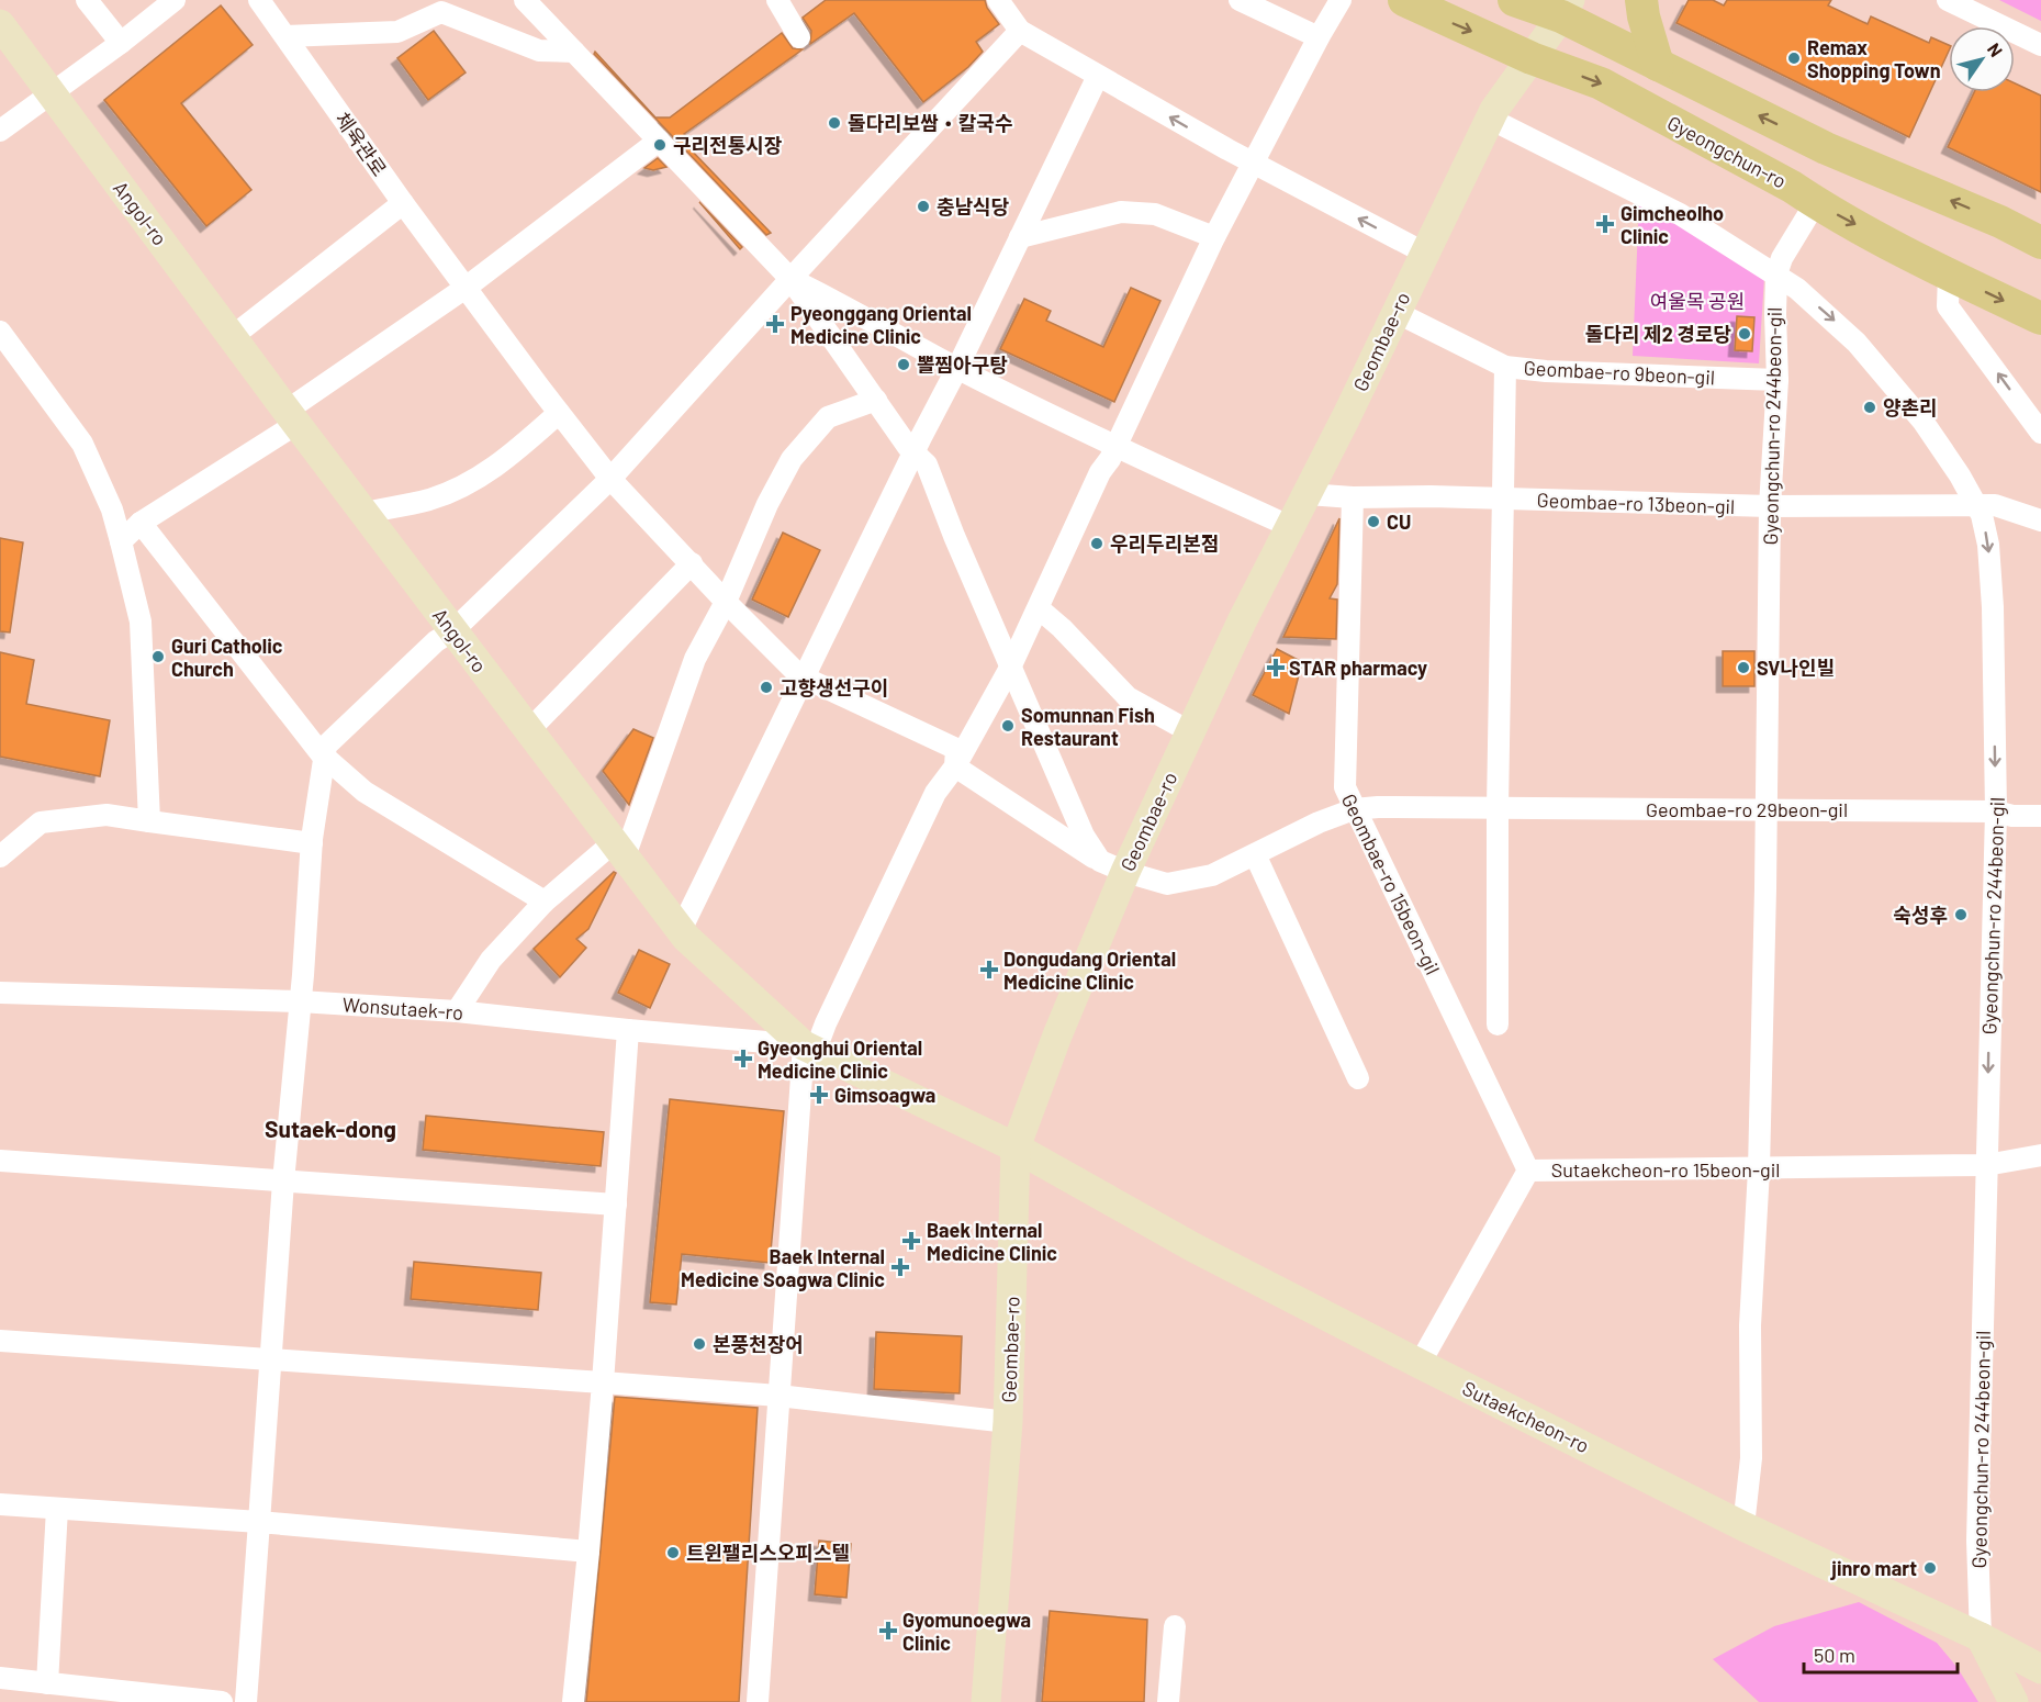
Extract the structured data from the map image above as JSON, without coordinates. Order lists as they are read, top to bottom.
{
  "streets": {
    "main road": ["Gyeongchun-ro"],
    "street": [
      "체육관로",
      "Angol-ro",
      "Geombae-ro",
      "Geombae-ro 9beon-gil",
      "Gyeongchun-ro 244beon-gil",
      "Geombae-ro 13beon-gil",
      "Geombae-ro 29beon-gil",
      "Geombae-ro 15beon-gil",
      "Wonsutaek-ro",
      "Sutaekcheon-ro 15beon-gil",
      "Sutaekcheon-ro"
    ]
  },
  "crossings": [
    ["체육관로", "Geombae-ro 29beon-gil"],
    ["Gyeongchun-ro", "Geombae-ro"],
    ["Gyeongchun-ro", "Gyeongchun-ro 244beon-gil"],
    ["Angol-ro", "Geombae-ro"],
    ["Angol-ro", "Wonsutaek-ro"],
    ["Angol-ro", "Sutaekcheon-ro"],
    ["Geombae-ro", "Geombae-ro 9beon-gil"],
    ["Geombae-ro", "Gyeongchun-ro 244beon-gil"],
    ["Geombae-ro", "Geombae-ro 13beon-gil"],
    ["Geombae-ro", "Geombae-ro 29beon-gil"],
    ["Geombae-ro", "Sutaekcheon-ro"],
    ["Geombae-ro 9beon-gil", "Gyeongchun-ro 244beon-gil"],
    ["Gyeongchun-ro 244beon-gil", "Geombae-ro 13beon-gil"],
    ["Gyeongchun-ro 244beon-gil", "Geombae-ro 29beon-gil"],
    ["Gyeongchun-ro 244beon-gil", "Sutaekcheon-ro 15beon-gil"],
    ["Gyeongchun-ro 244beon-gil", "Sutaekcheon-ro"],
    ["Geombae-ro 13beon-gil", "Geombae-ro 15beon-gil"],
    ["Geombae-ro 29beon-gil", "Geombae-ro 15beon-gil"],
    ["Geombae-ro 15beon-gil", "Sutaekcheon-ro 15beon-gil"],
    ["Sutaekcheon-ro 15beon-gil", "Sutaekcheon-ro"]
  ],
  "districts": ["Sutaek-dong"],
  "parks": ["여울목 공원"],
  "places": {
    "other": [
      "Remax Shopping Town",
      "돌다리보쌈・칼국수",
      "구리전통시장",
      "충남식당",
      "돌다리 제2 경로당",
      "뽈찜아구탕",
      "양촌리",
      "CU",
      "우리두리본점",
      "Guri Catholic Church",
      "SV나인빌",
      "고향생선구이",
      "Somunnan Fish Restaurant",
      "숙성후",
      "본풍천장어",
      "트윈팰리스오피스텔",
      "jinro mart"
    ],
    "health": [
      "Gimcheolho Clinic",
      "Pyeonggang Oriental Medicine Clinic",
      "STAR pharmacy",
      "Dongudang Oriental Medicine Clinic",
      "Gyeonghui Oriental Medicine Clinic",
      "Gimsoagwa",
      "Baek Internal Medicine Clinic",
      "Baek Internal Medicine Soagwa Clinic",
      "Gyomunoegwa Clinic"
    ]
  },
  "scale_bar": "50 m",
  "north": "top right"
}
